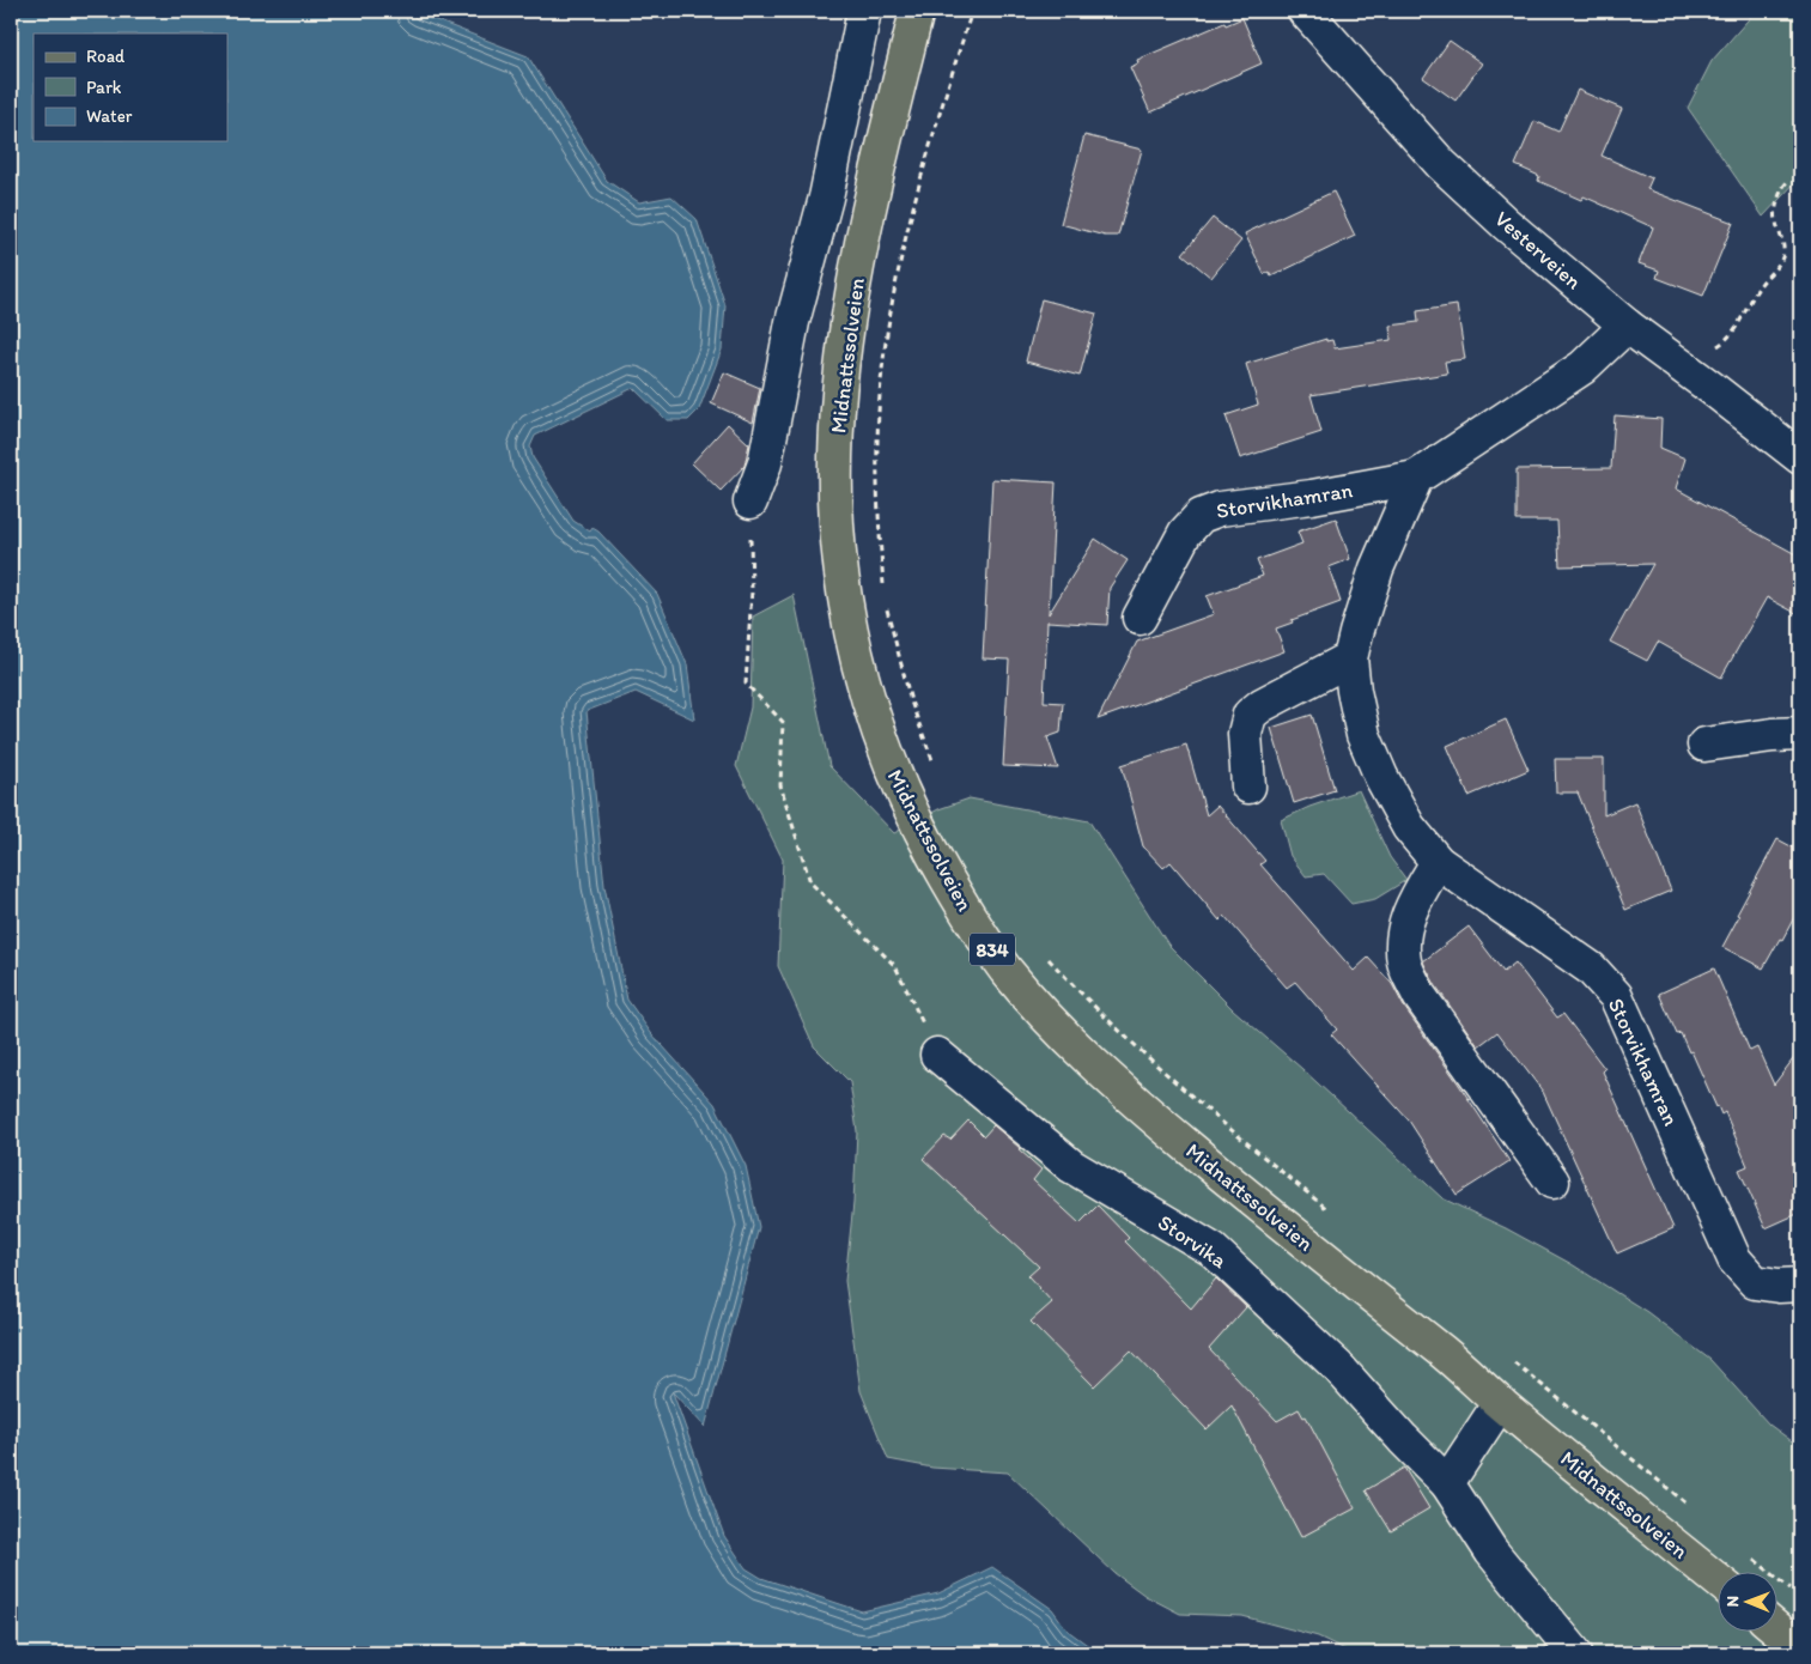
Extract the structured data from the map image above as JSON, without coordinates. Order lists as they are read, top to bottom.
{
  "streets": {
    "main road": ["Midnattssolveien", "834"],
    "street": ["Vesterveien", "Storvikhamran", "Storvika"]
  },
  "crossings": [
    ["Vesterveien", "Storvikhamran"]
  ],
  "legend": ["Road", "Park", "Water"],
  "north": "left"
}
